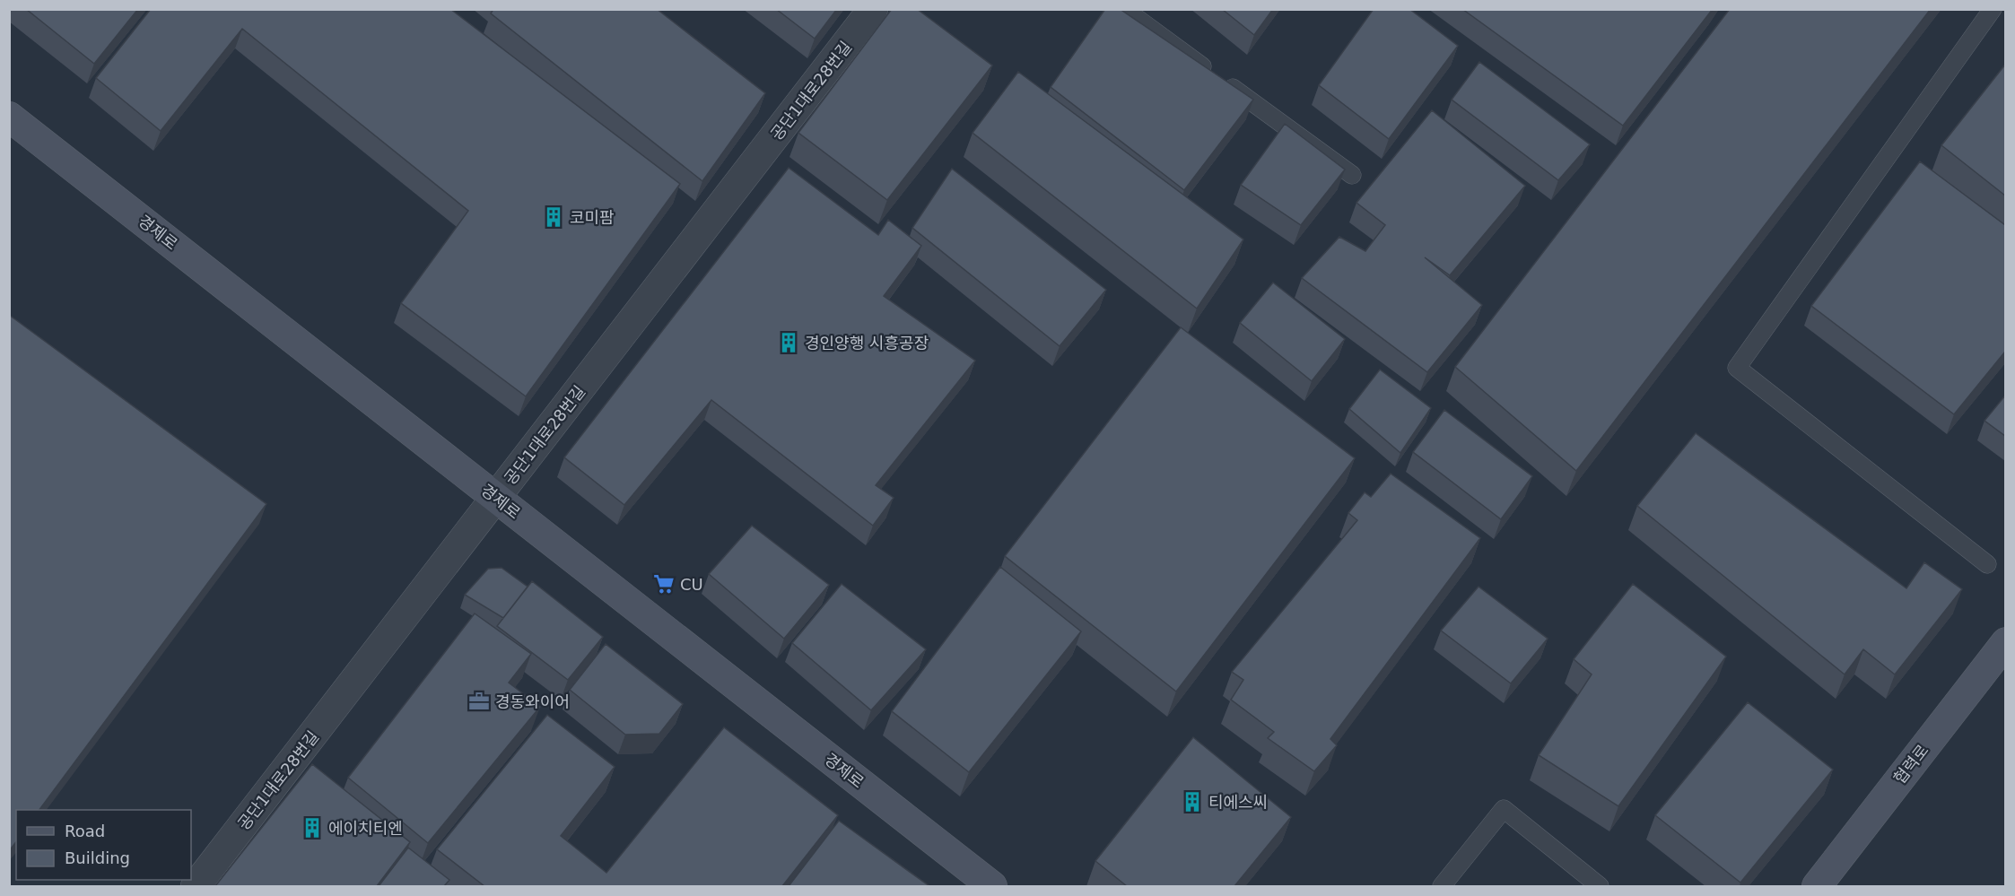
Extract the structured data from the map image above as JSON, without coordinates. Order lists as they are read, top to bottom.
{
  "streets": {
    "street": ["공단1대로28번길", "경제로", "협력로"]
  },
  "crossings": [
    ["공단1대로28번길", "경제로"]
  ],
  "places": {
    "building": [
      "코미팜",
      "경인양행 시흥공장",
      "티에스씨",
      "에이치티엔"
    ],
    "supermarket": ["CU"],
    "office": ["경동와이어"]
  },
  "legend": ["Road", "Building"]
}
